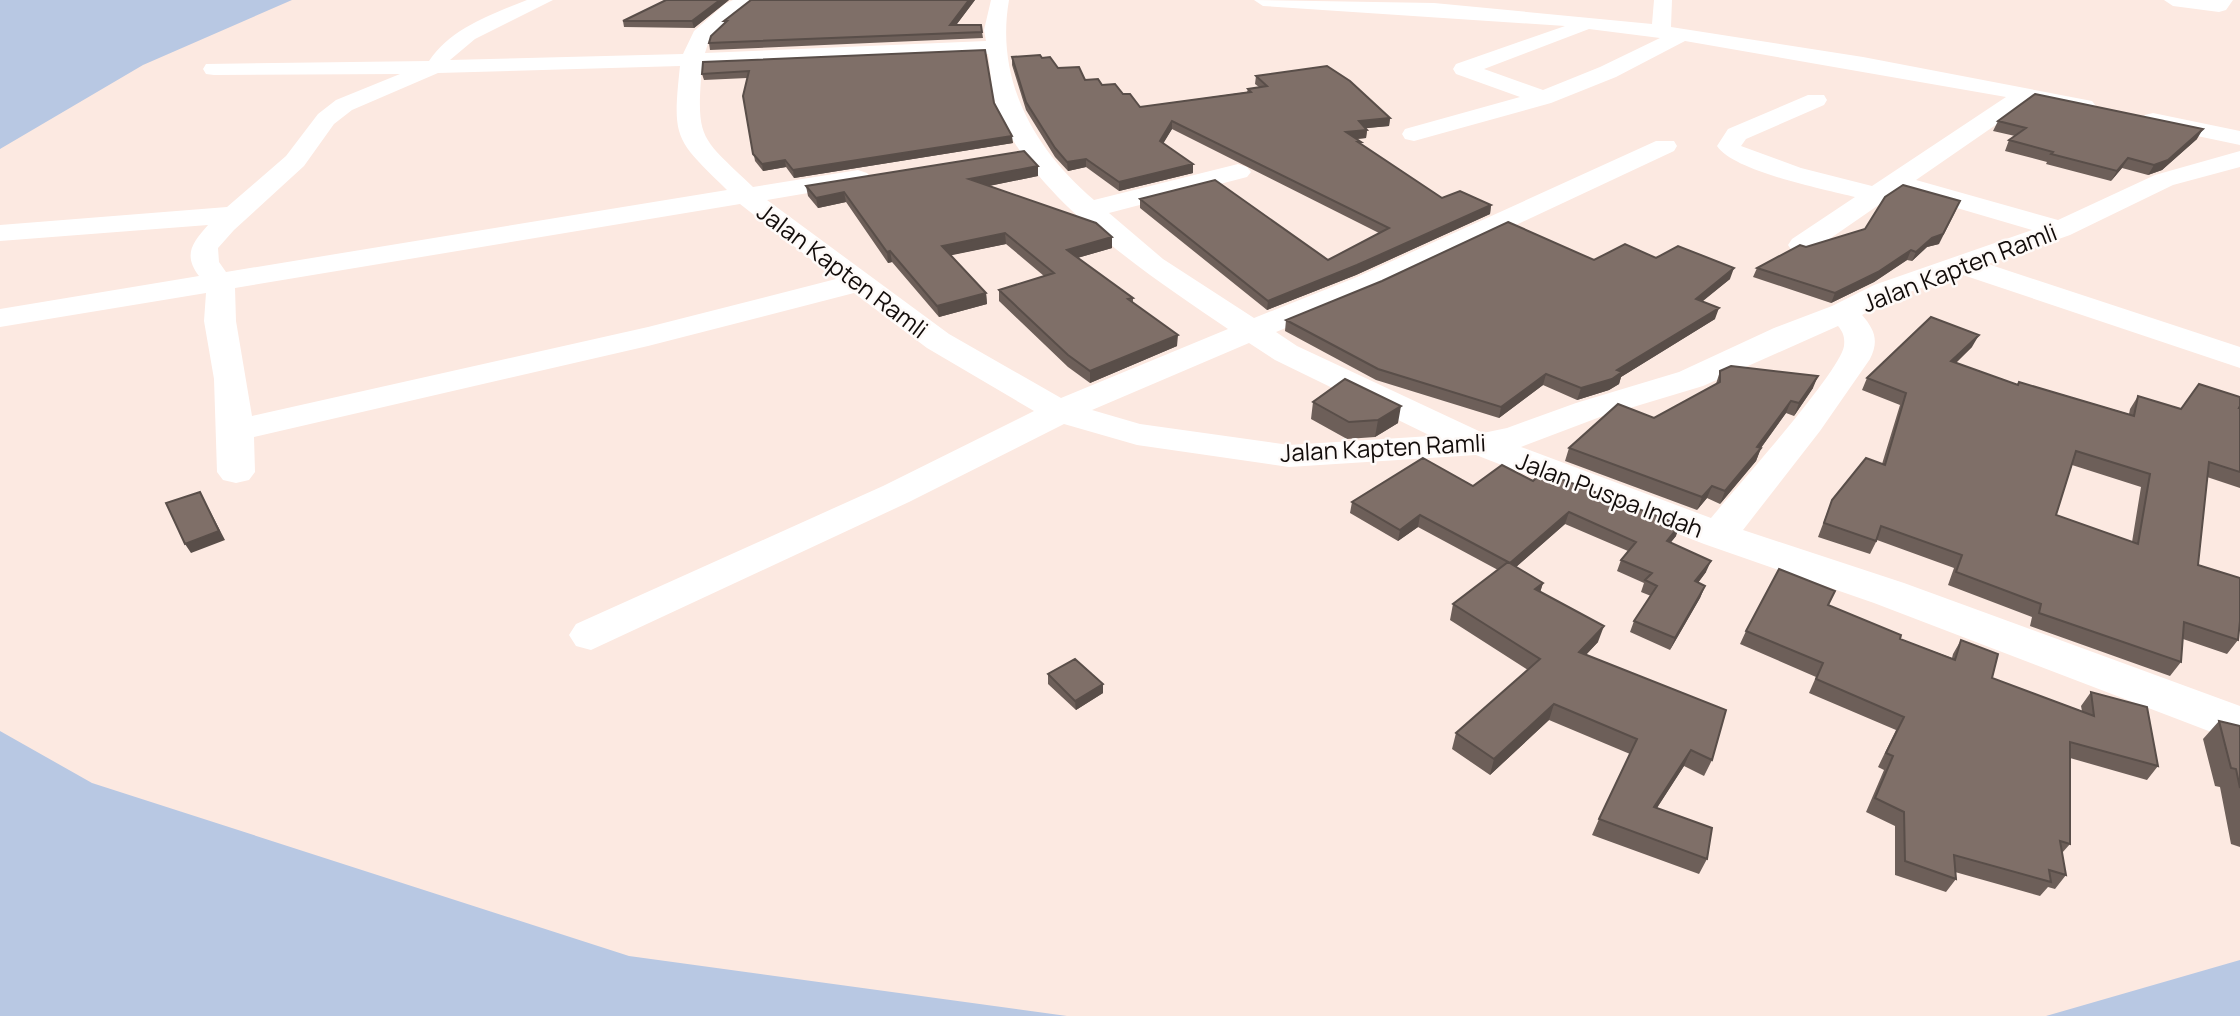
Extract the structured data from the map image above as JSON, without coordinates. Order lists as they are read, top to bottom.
{
  "streets": {
    "street": ["Jalan Kapten Ramli", "Jalan Puspa Indah"]
  },
  "crossings": [
    ["Jalan Kapten Ramli", "Jalan Puspa Indah"]
  ]
}
